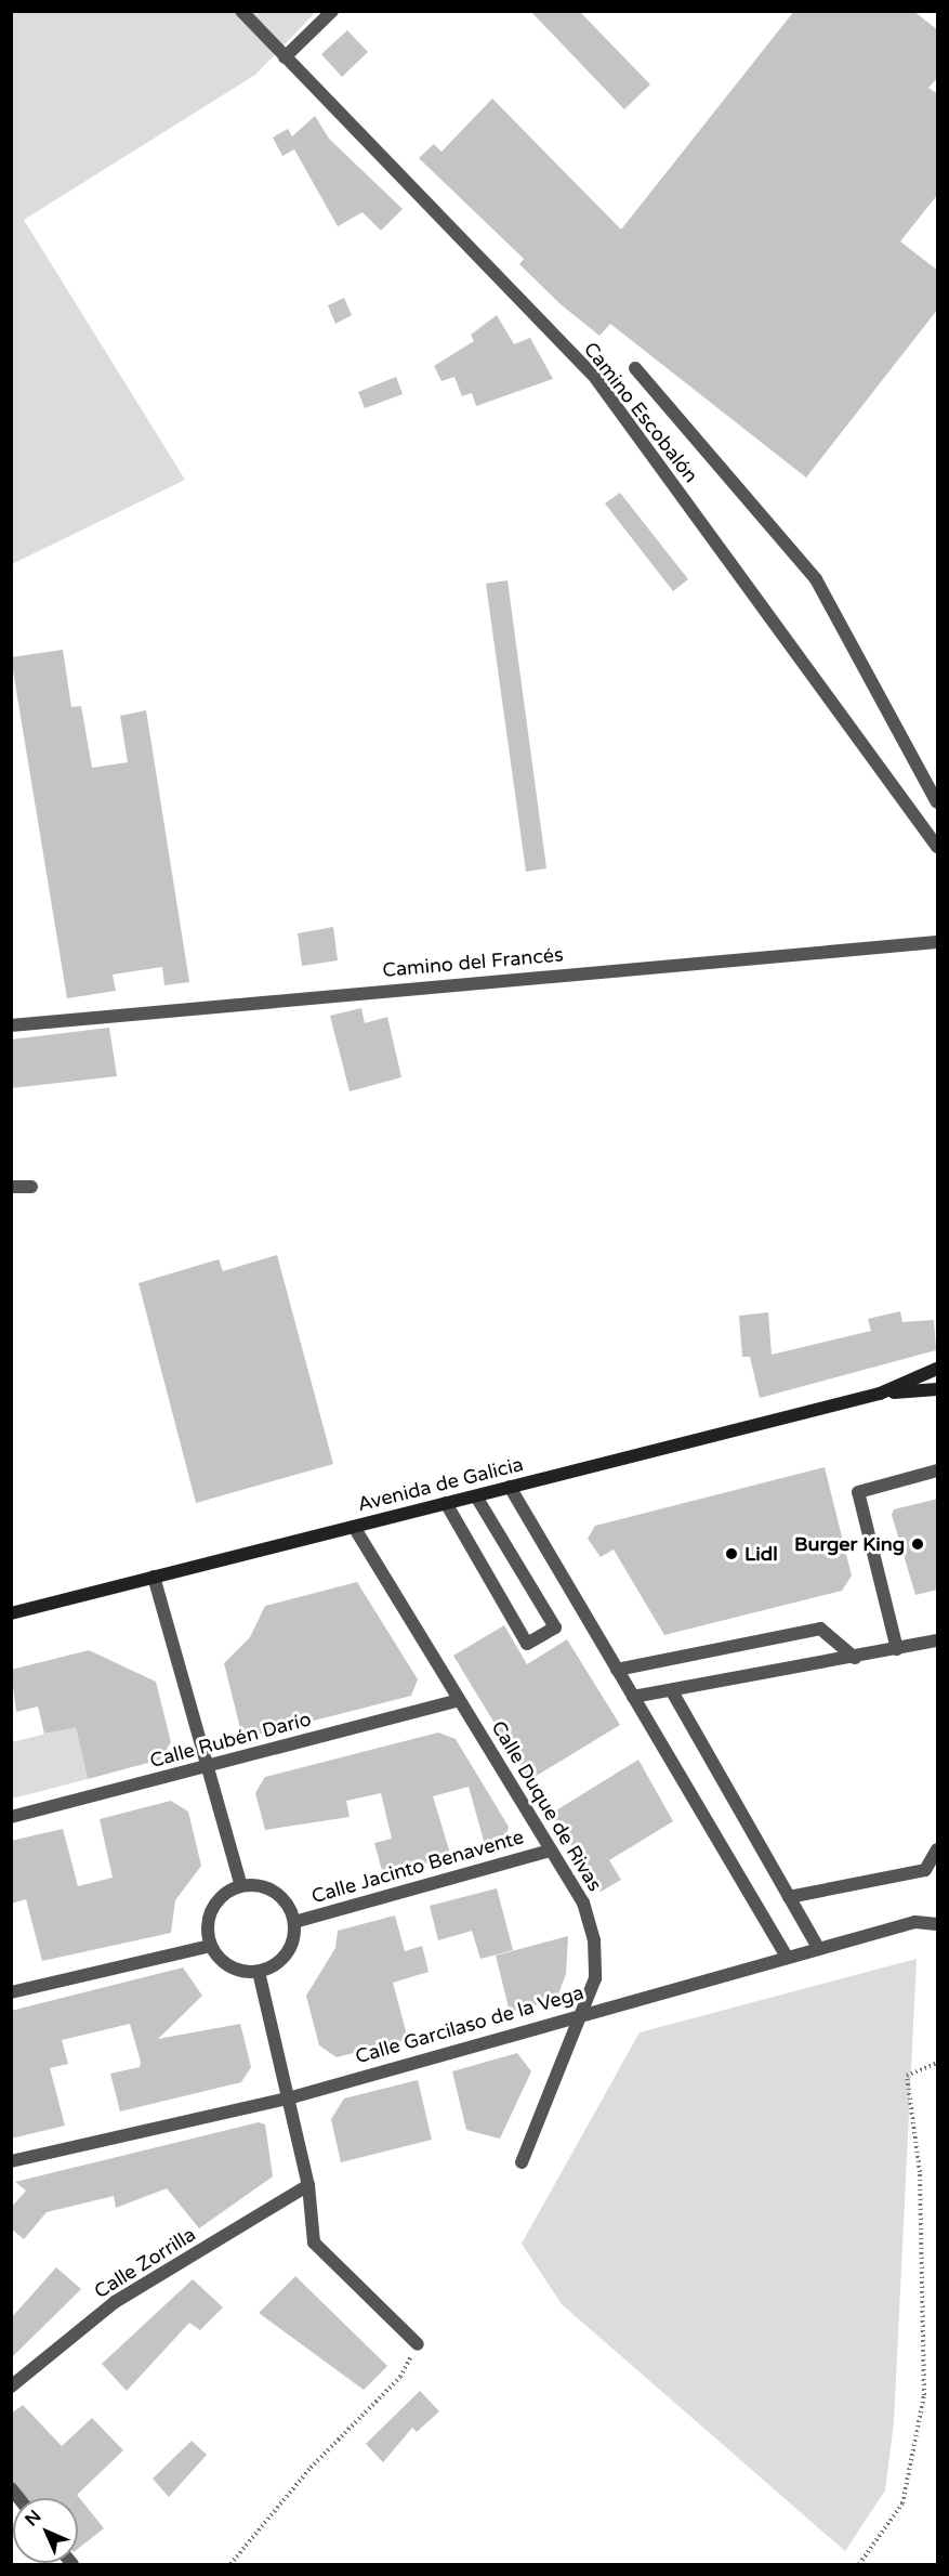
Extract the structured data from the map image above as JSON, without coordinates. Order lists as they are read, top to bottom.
{
  "streets": {
    "main road": ["Avenida de Galicia"],
    "street": [
      "Camino Escobalón",
      "Camino del Francés",
      "Calle Rubén Darío",
      "Calle Duque de Rivas",
      "Calle Jacinto Benavente",
      "Calle Garcilaso de la Vega",
      "Calle Zorrilla"
    ]
  },
  "crossings": [
    ["Avenida de Galicia", "Calle Duque de Rivas"],
    ["Calle Rubén Darío", "Calle Duque de Rivas"],
    ["Calle Duque de Rivas", "Calle Jacinto Benavente"],
    ["Calle Duque de Rivas", "Calle Garcilaso de la Vega"]
  ],
  "places": ["Burger King", "Lidl"],
  "north": "top left"
}
